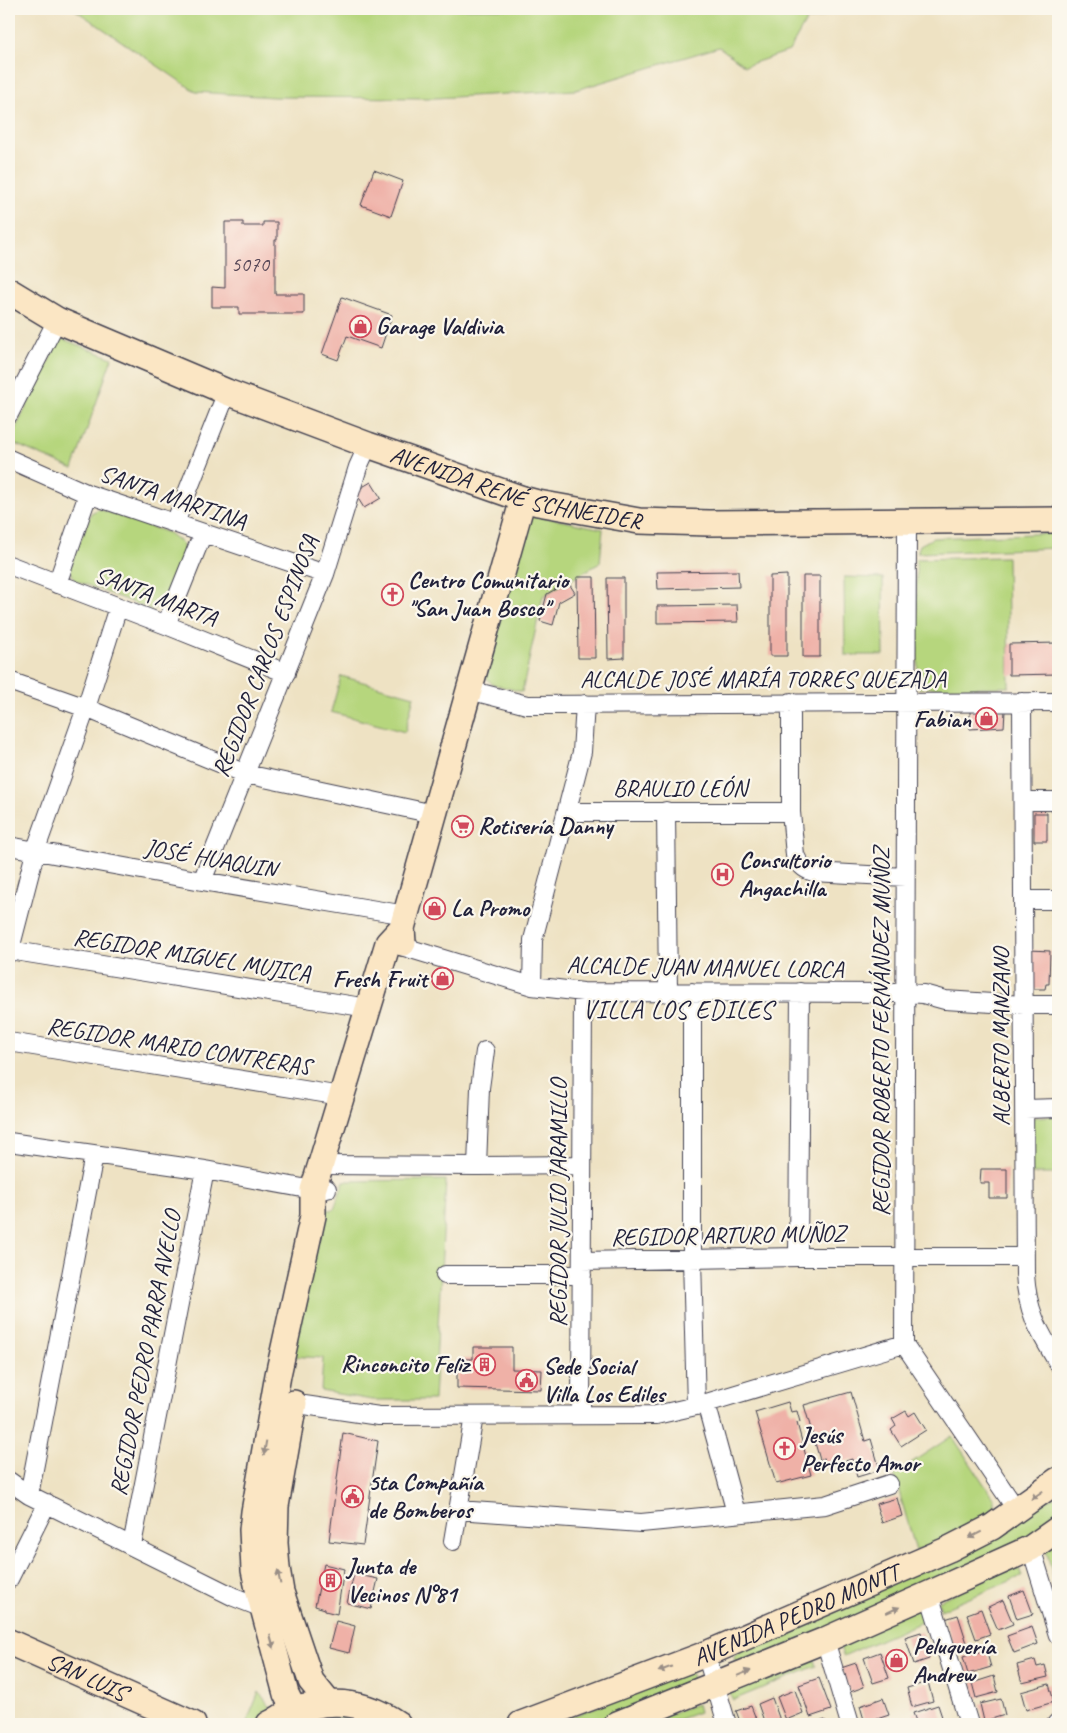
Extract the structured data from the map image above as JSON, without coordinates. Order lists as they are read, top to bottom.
{
  "streets": {
    "main road": ["AVENIDA RENÉ SCHNEIDER", "AVENIDA PEDRO MONTT", "SAN LUIS"],
    "street": [
      "SANTA MARTINA",
      "SANTA MARTA",
      "REGIDOR CARLOS ESPINOSA",
      "ALCALDE JOSÉ MARÍA TORRES QUEZADA",
      "BRAULIO LEÓN",
      "JOSÉ HUAQUIN",
      "REGIDOR MIGUEL MUJICA",
      "ALCALDE JUAN MANUEL LORCA",
      "REGIDOR ROBERTO FERNÁNDEZ MUÑOZ",
      "ALBERTO MANZANO",
      "REGIDOR MARIO CONTRERAS",
      "REGIDOR JULIO JARAMILLO",
      "REGIDOR ARTURO MUÑOZ",
      "REGIDOR PEDRO PARRA AVELLO"
    ]
  },
  "crossings": [
    ["AVENIDA RENÉ SCHNEIDER", "REGIDOR CARLOS ESPINOSA"],
    ["AVENIDA RENÉ SCHNEIDER", "REGIDOR ROBERTO FERNÁNDEZ MUÑOZ"],
    ["SANTA MARTINA", "REGIDOR CARLOS ESPINOSA"],
    ["SANTA MARTA", "REGIDOR CARLOS ESPINOSA"],
    ["REGIDOR CARLOS ESPINOSA", "JOSÉ HUAQUIN"],
    ["ALCALDE JOSÉ MARÍA TORRES QUEZADA", "REGIDOR ROBERTO FERNÁNDEZ MUÑOZ"],
    ["ALCALDE JOSÉ MARÍA TORRES QUEZADA", "ALBERTO MANZANO"],
    ["JOSÉ HUAQUIN", "ALCALDE JUAN MANUEL LORCA"],
    ["ALCALDE JUAN MANUEL LORCA", "REGIDOR ROBERTO FERNÁNDEZ MUÑOZ"],
    ["ALCALDE JUAN MANUEL LORCA", "ALBERTO MANZANO"],
    ["ALCALDE JUAN MANUEL LORCA", "REGIDOR JULIO JARAMILLO"],
    ["REGIDOR ROBERTO FERNÁNDEZ MUÑOZ", "REGIDOR ARTURO MUÑOZ"],
    ["ALBERTO MANZANO", "REGIDOR ARTURO MUÑOZ"],
    ["REGIDOR JULIO JARAMILLO", "REGIDOR ARTURO MUÑOZ"]
  ],
  "districts": ["VILLA LOS EDILES"],
  "places": {
    "shop": [
      "Garage Valdivia",
      "Fabian",
      "La Promo",
      "Fresh Fruit",
      "Peluquería Andrew"
    ],
    "church": ["Centro Comunitario \"San Juan Bosco\"", "Jesús Perfecto Amor"],
    "supermarket": ["Rotisería Danny"],
    "hospital": ["Consultorio Angachilla"],
    "building": ["Rinconcito Feliz", "Junta de Vecinos N°81"],
    "public building": ["Sede Social Villa Los Ediles", "5ta Compañía de Bomberos"]
  },
  "house_numbers": ["5070"]
}
